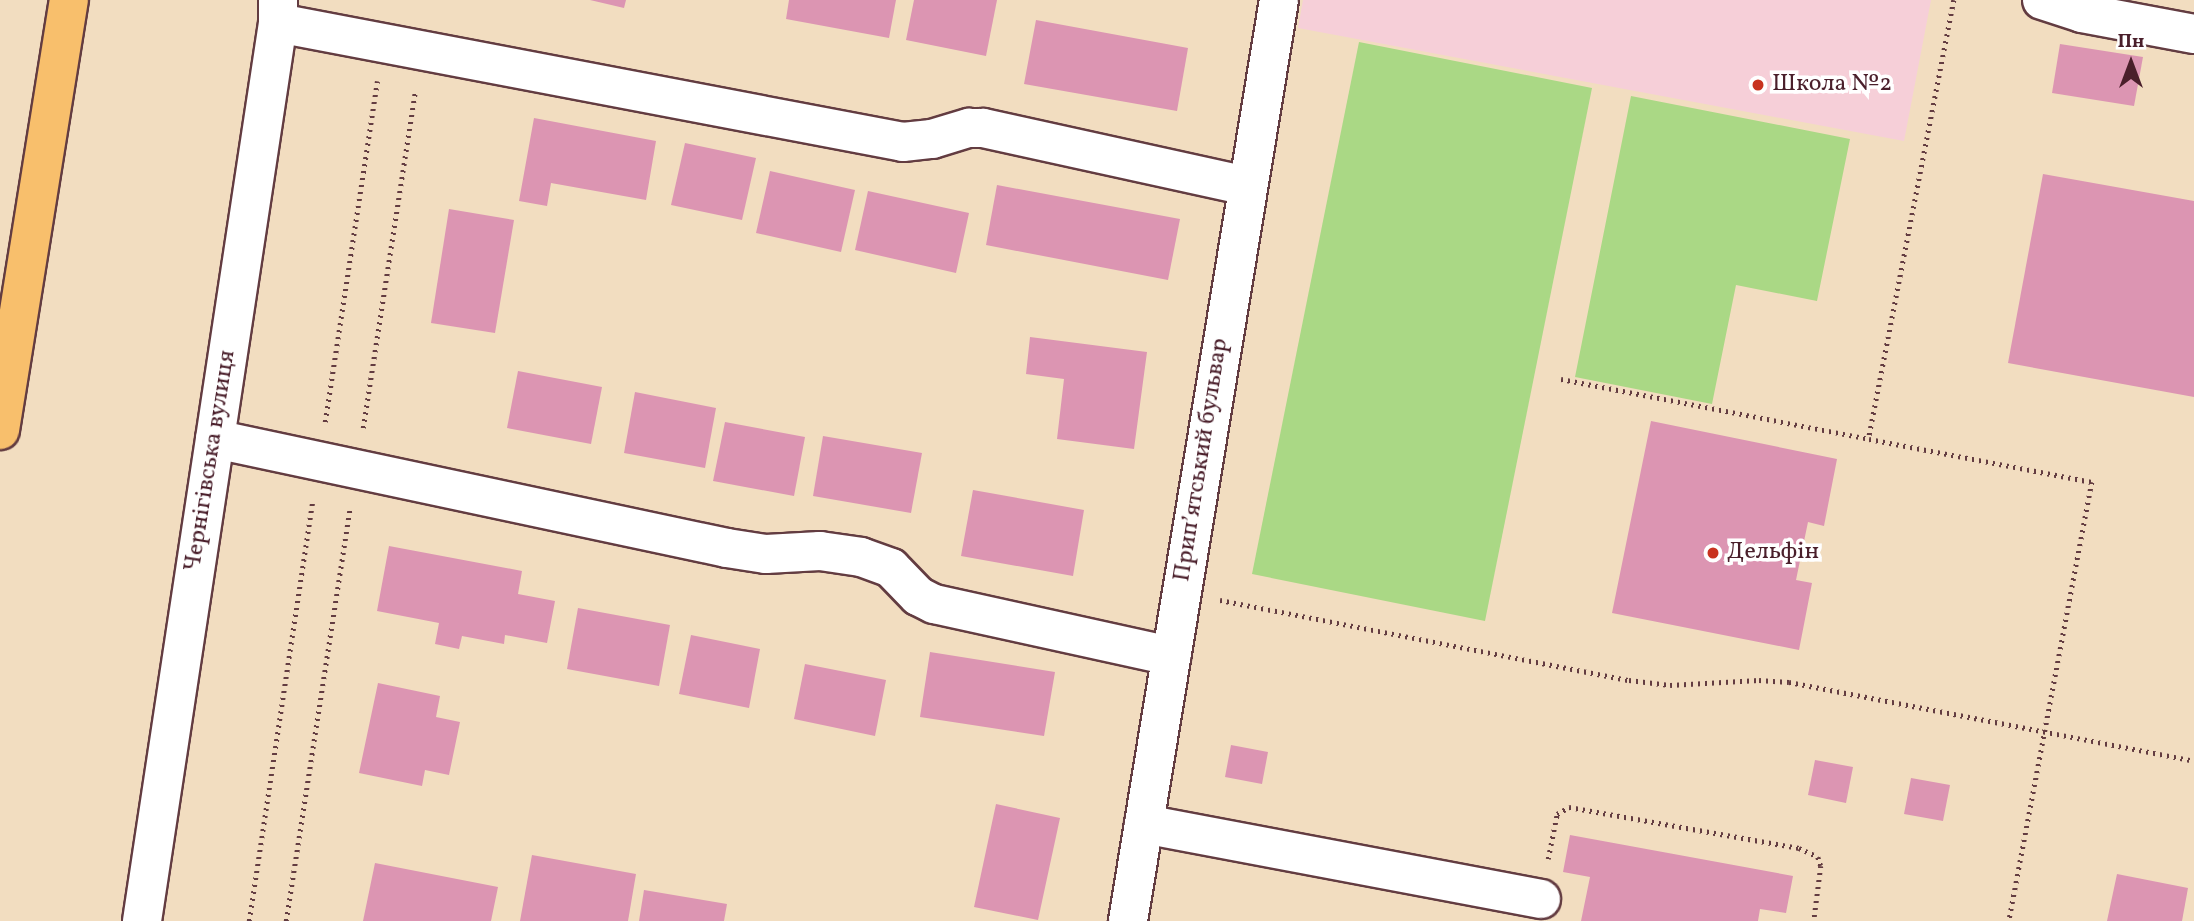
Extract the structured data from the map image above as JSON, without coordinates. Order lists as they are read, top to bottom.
{
  "streets": {
    "street": ["Припʼятський бульвар", "Чернігівська вулиця"]
  },
  "places": ["Школа №2", "Дельфін"],
  "north": "top"
}
